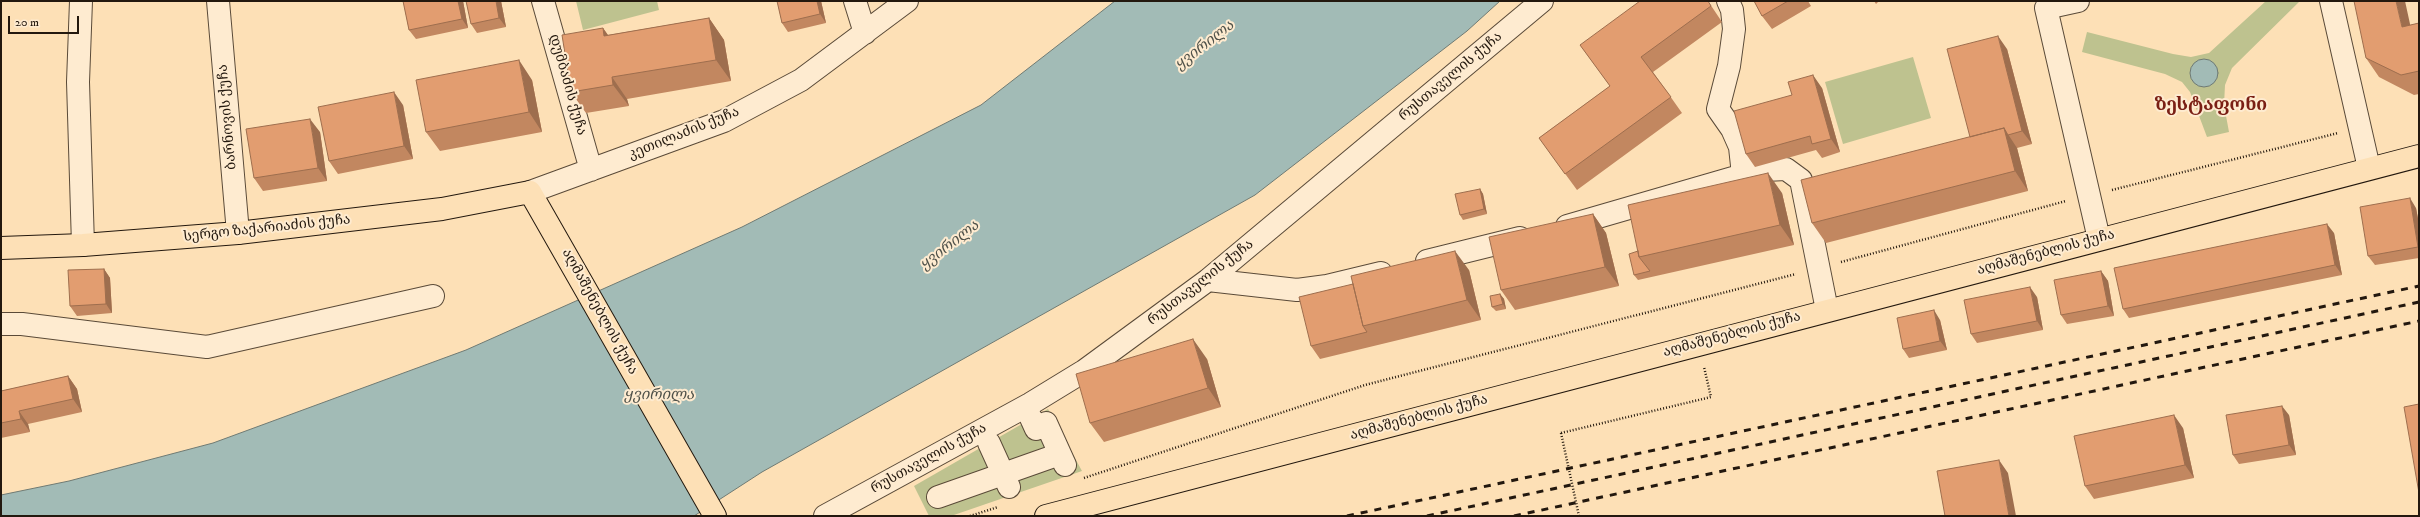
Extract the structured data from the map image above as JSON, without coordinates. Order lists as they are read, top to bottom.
{
  "streets": {
    "main road": ["სერგო ზაქარიაძის ქუჩა", "აღმაშენებლის ქუჩა"],
    "street": [
      "რუსთაველის ქუჩა",
      "დუმბაძის ქუჩა",
      "ბარნოვის ქუჩა",
      "კეთილაძის ქუჩა"
    ]
  },
  "crossings": [
    ["დუმბაძის ქუჩა", "კეთილაძის ქუჩა"],
    ["ბარნოვის ქუჩა", "სერგო ზაქარიაძის ქუჩა"],
    ["კეთილაძის ქუჩა", "სერგო ზაქარიაძის ქუჩა"],
    ["კეთილაძის ქუჩა", "აღმაშენებლის ქუჩა"],
    ["სერგო ზაქარიაძის ქუჩა", "აღმაშენებლის ქუჩა"]
  ],
  "districts": ["ზესტაფონი"],
  "water": ["ყვირილა"],
  "scale_bar": "20 m"
}
